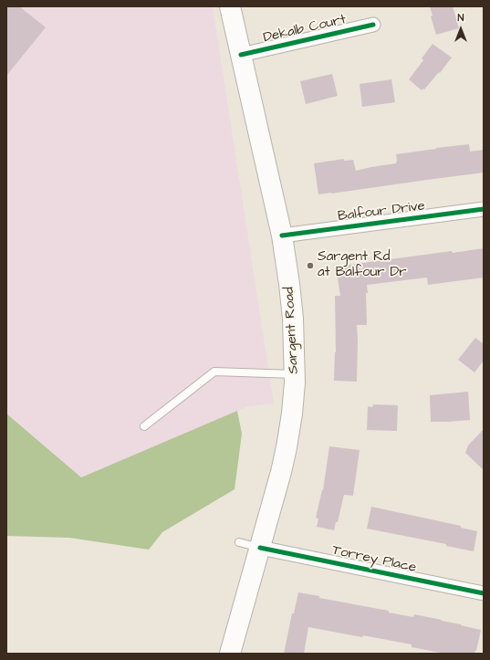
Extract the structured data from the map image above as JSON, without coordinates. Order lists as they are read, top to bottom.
{
  "streets": {
    "main road": ["Sargent Road"],
    "street": ["Dekalb Court", "Balfour Drive", "Torrey Place"]
  },
  "crossings": [
    ["Dekalb Court", "Sargent Road"],
    ["Balfour Drive", "Sargent Road"],
    ["Sargent Road", "Torrey Place"]
  ],
  "places": ["Sargent Rd at Balfour Dr"],
  "north": "top"
}
